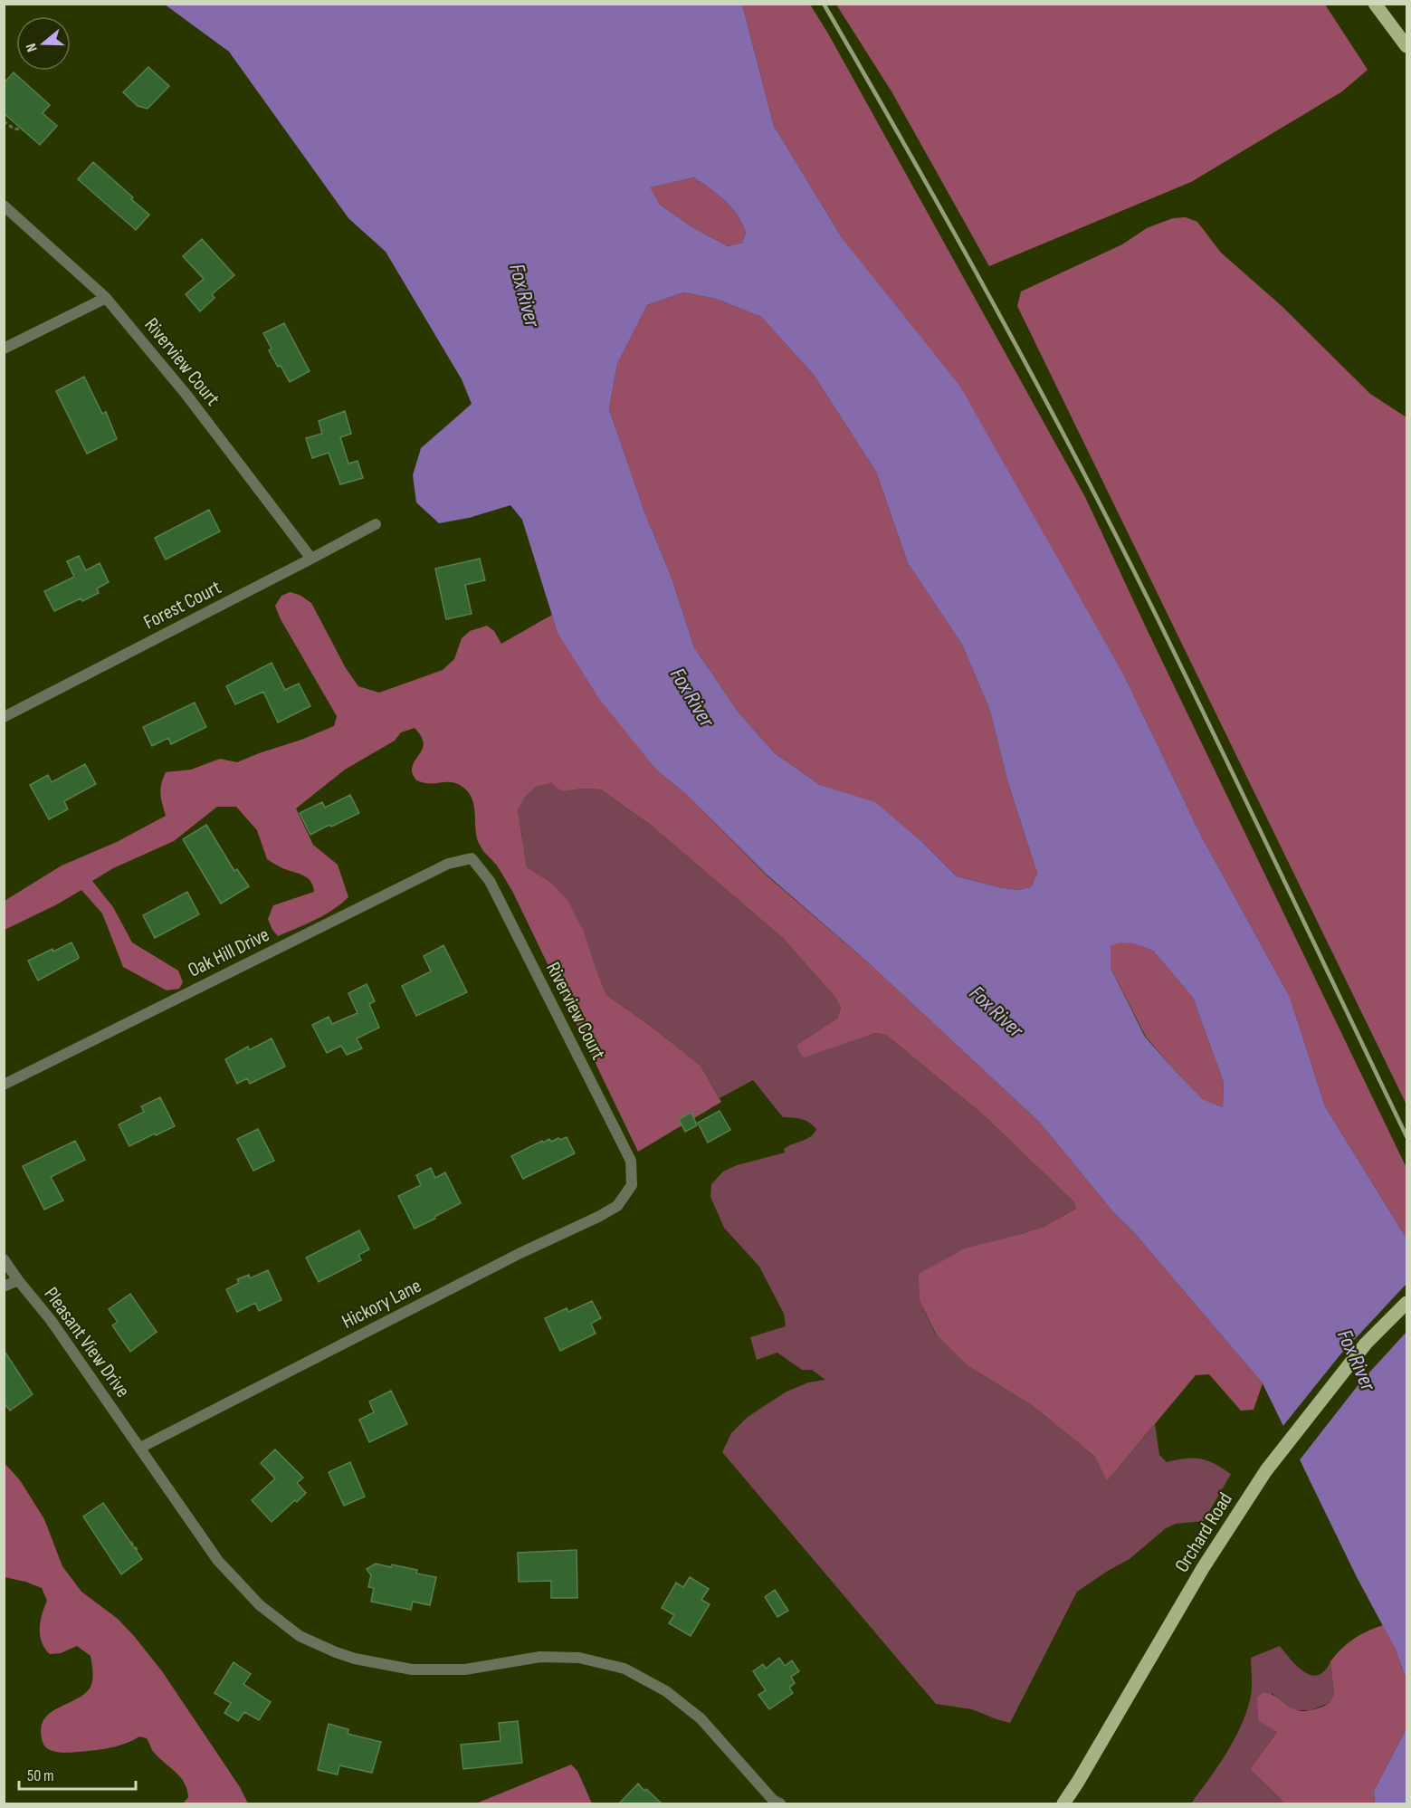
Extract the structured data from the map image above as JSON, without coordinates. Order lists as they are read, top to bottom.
{
  "streets": {
    "main road": ["Orchard Road"],
    "street": [
      "Riverview Court",
      "Forest Court",
      "Oak Hill Drive",
      "Hickory Lane",
      "Pleasant View Drive"
    ]
  },
  "crossings": [
    ["Riverview Court", "Forest Court"],
    ["Riverview Court", "Oak Hill Drive"],
    ["Riverview Court", "Hickory Lane"],
    ["Hickory Lane", "Pleasant View Drive"]
  ],
  "water": ["Fox River"],
  "scale_bar": "50 m",
  "north": "left"
}
